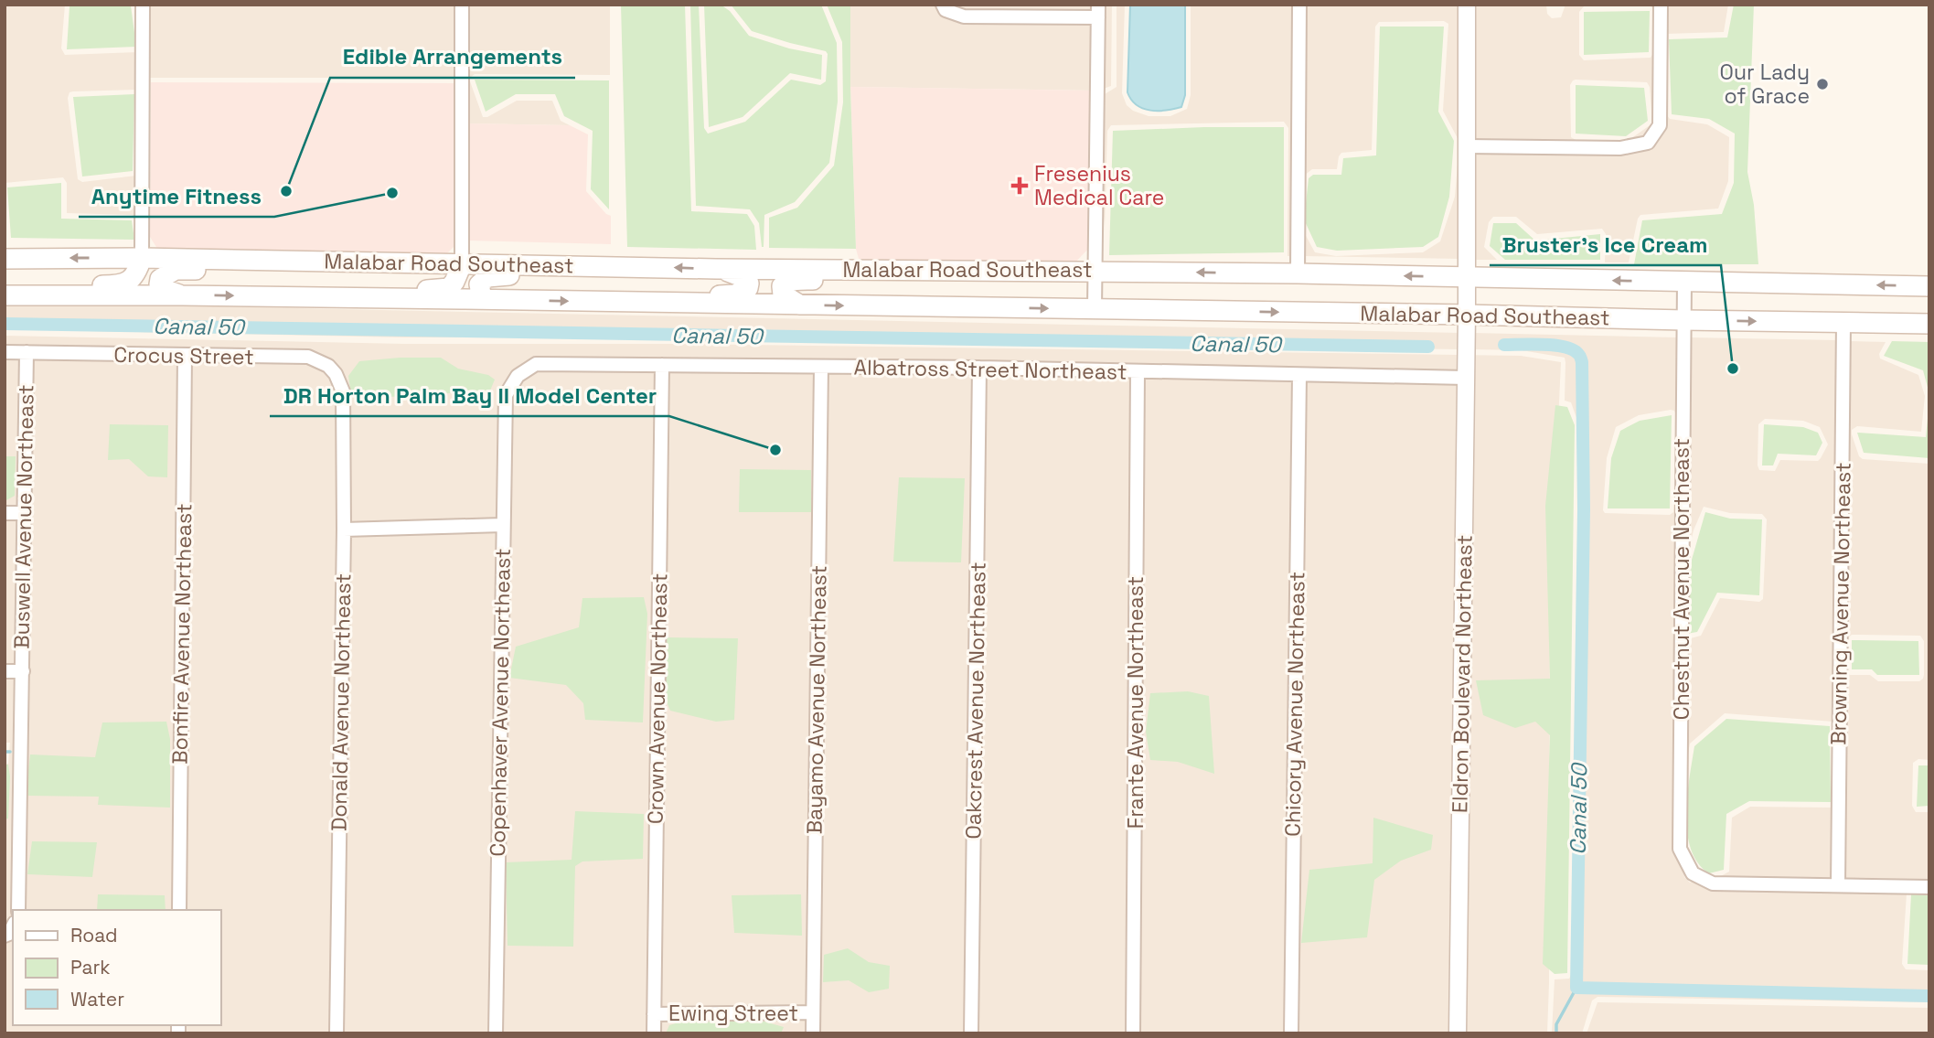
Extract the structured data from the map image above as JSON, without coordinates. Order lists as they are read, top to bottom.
{
  "streets": {
    "main road": ["Malabar Road Southeast"],
    "street": [
      "Crocus Street",
      "Albatross Street Northeast",
      "Buswell Avenue Northeast",
      "Chestnut Avenue Northeast",
      "Browning Avenue Northeast",
      "Bonfire Avenue Northeast",
      "Eldron Boulevard Northeast",
      "Crown Avenue Northeast",
      "Bayamo Avenue Northeast",
      "Oakcrest Avenue Northeast",
      "Donald Avenue Northeast",
      "Copenhaver Avenue Northeast",
      "Frante Avenue Northeast",
      "Chicory Avenue Northeast",
      "Ewing Street"
    ]
  },
  "crossings": [
    ["Malabar Road Southeast", "Chestnut Avenue Northeast"],
    ["Malabar Road Southeast", "Browning Avenue Northeast"],
    ["Malabar Road Southeast", "Eldron Boulevard Northeast"],
    ["Crocus Street", "Buswell Avenue Northeast"],
    ["Crocus Street", "Bonfire Avenue Northeast"],
    ["Crocus Street", "Donald Avenue Northeast"],
    ["Albatross Street Northeast", "Eldron Boulevard Northeast"],
    ["Albatross Street Northeast", "Crown Avenue Northeast"],
    ["Albatross Street Northeast", "Bayamo Avenue Northeast"],
    ["Albatross Street Northeast", "Oakcrest Avenue Northeast"],
    ["Albatross Street Northeast", "Copenhaver Avenue Northeast"],
    ["Albatross Street Northeast", "Frante Avenue Northeast"],
    ["Albatross Street Northeast", "Chicory Avenue Northeast"],
    ["Chestnut Avenue Northeast", "Browning Avenue Northeast"],
    ["Crown Avenue Northeast", "Ewing Street"],
    ["Bayamo Avenue Northeast", "Ewing Street"]
  ],
  "water": ["Canal 50"],
  "places": {
    "other": [
      "Our Lady of Grace",
      "Edible Arrangements",
      "Anytime Fitness",
      "Bruster's Ice Cream",
      "DR Horton Palm Bay II Model Center"
    ],
    "health": ["Fresenius Medical Care"]
  },
  "legend": ["Road", "Park", "Water"]
}
